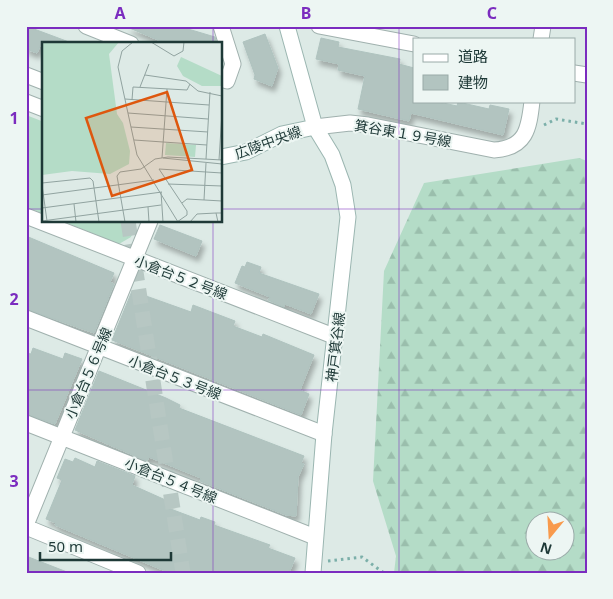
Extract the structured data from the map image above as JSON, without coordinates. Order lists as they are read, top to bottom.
{
  "streets": {
    "street": [
      "箕谷東１９号線",
      "広陵中央線",
      "小倉台５２号線",
      "神戸箕谷線",
      "小倉台５６号線",
      "小倉台５３号線",
      "小倉台５４号線"
    ]
  },
  "crossings": [
    ["箕谷東１９号線", "広陵中央線"],
    ["箕谷東１９号線", "神戸箕谷線"],
    ["広陵中央線", "神戸箕谷線"],
    ["小倉台５２号線", "神戸箕谷線"],
    ["小倉台５２号線", "小倉台５６号線"],
    ["神戸箕谷線", "小倉台５３号線"],
    ["神戸箕谷線", "小倉台５４号線"],
    ["小倉台５６号線", "小倉台５３号線"],
    ["小倉台５６号線", "小倉台５４号線"]
  ],
  "legend": ["道路", "建物"],
  "scale_bar": "50 m",
  "north": "bottom",
  "grid": {
    "columns": ["A", "B", "C"],
    "rows": ["1", "2", "3"]
  }
}
